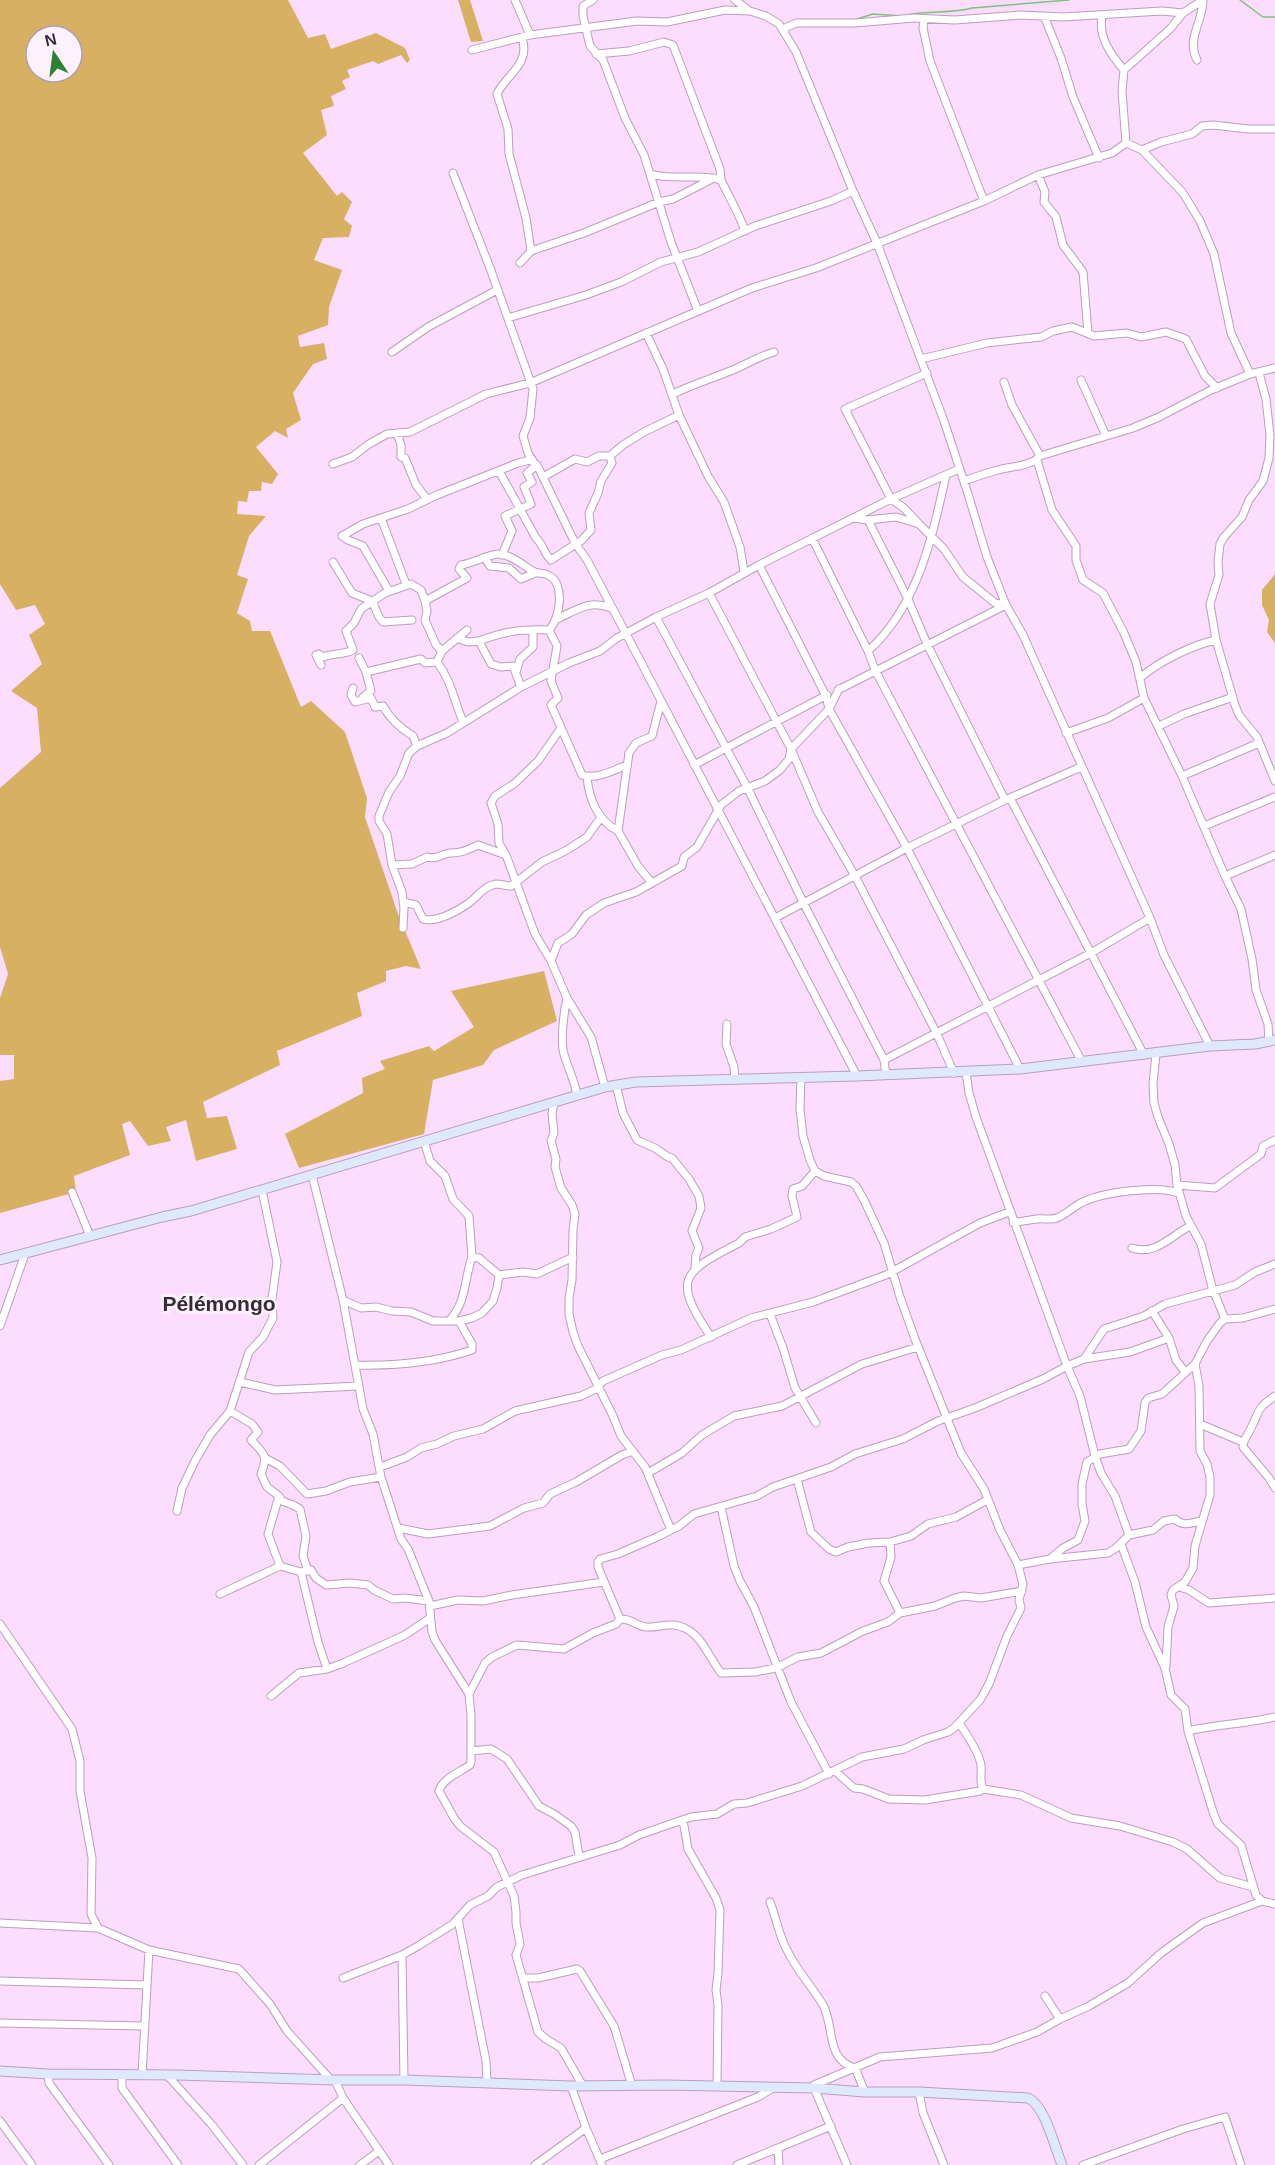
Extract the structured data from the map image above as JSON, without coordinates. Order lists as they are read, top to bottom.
{
  "districts": ["Pélémongo"],
  "north": "top"
}
